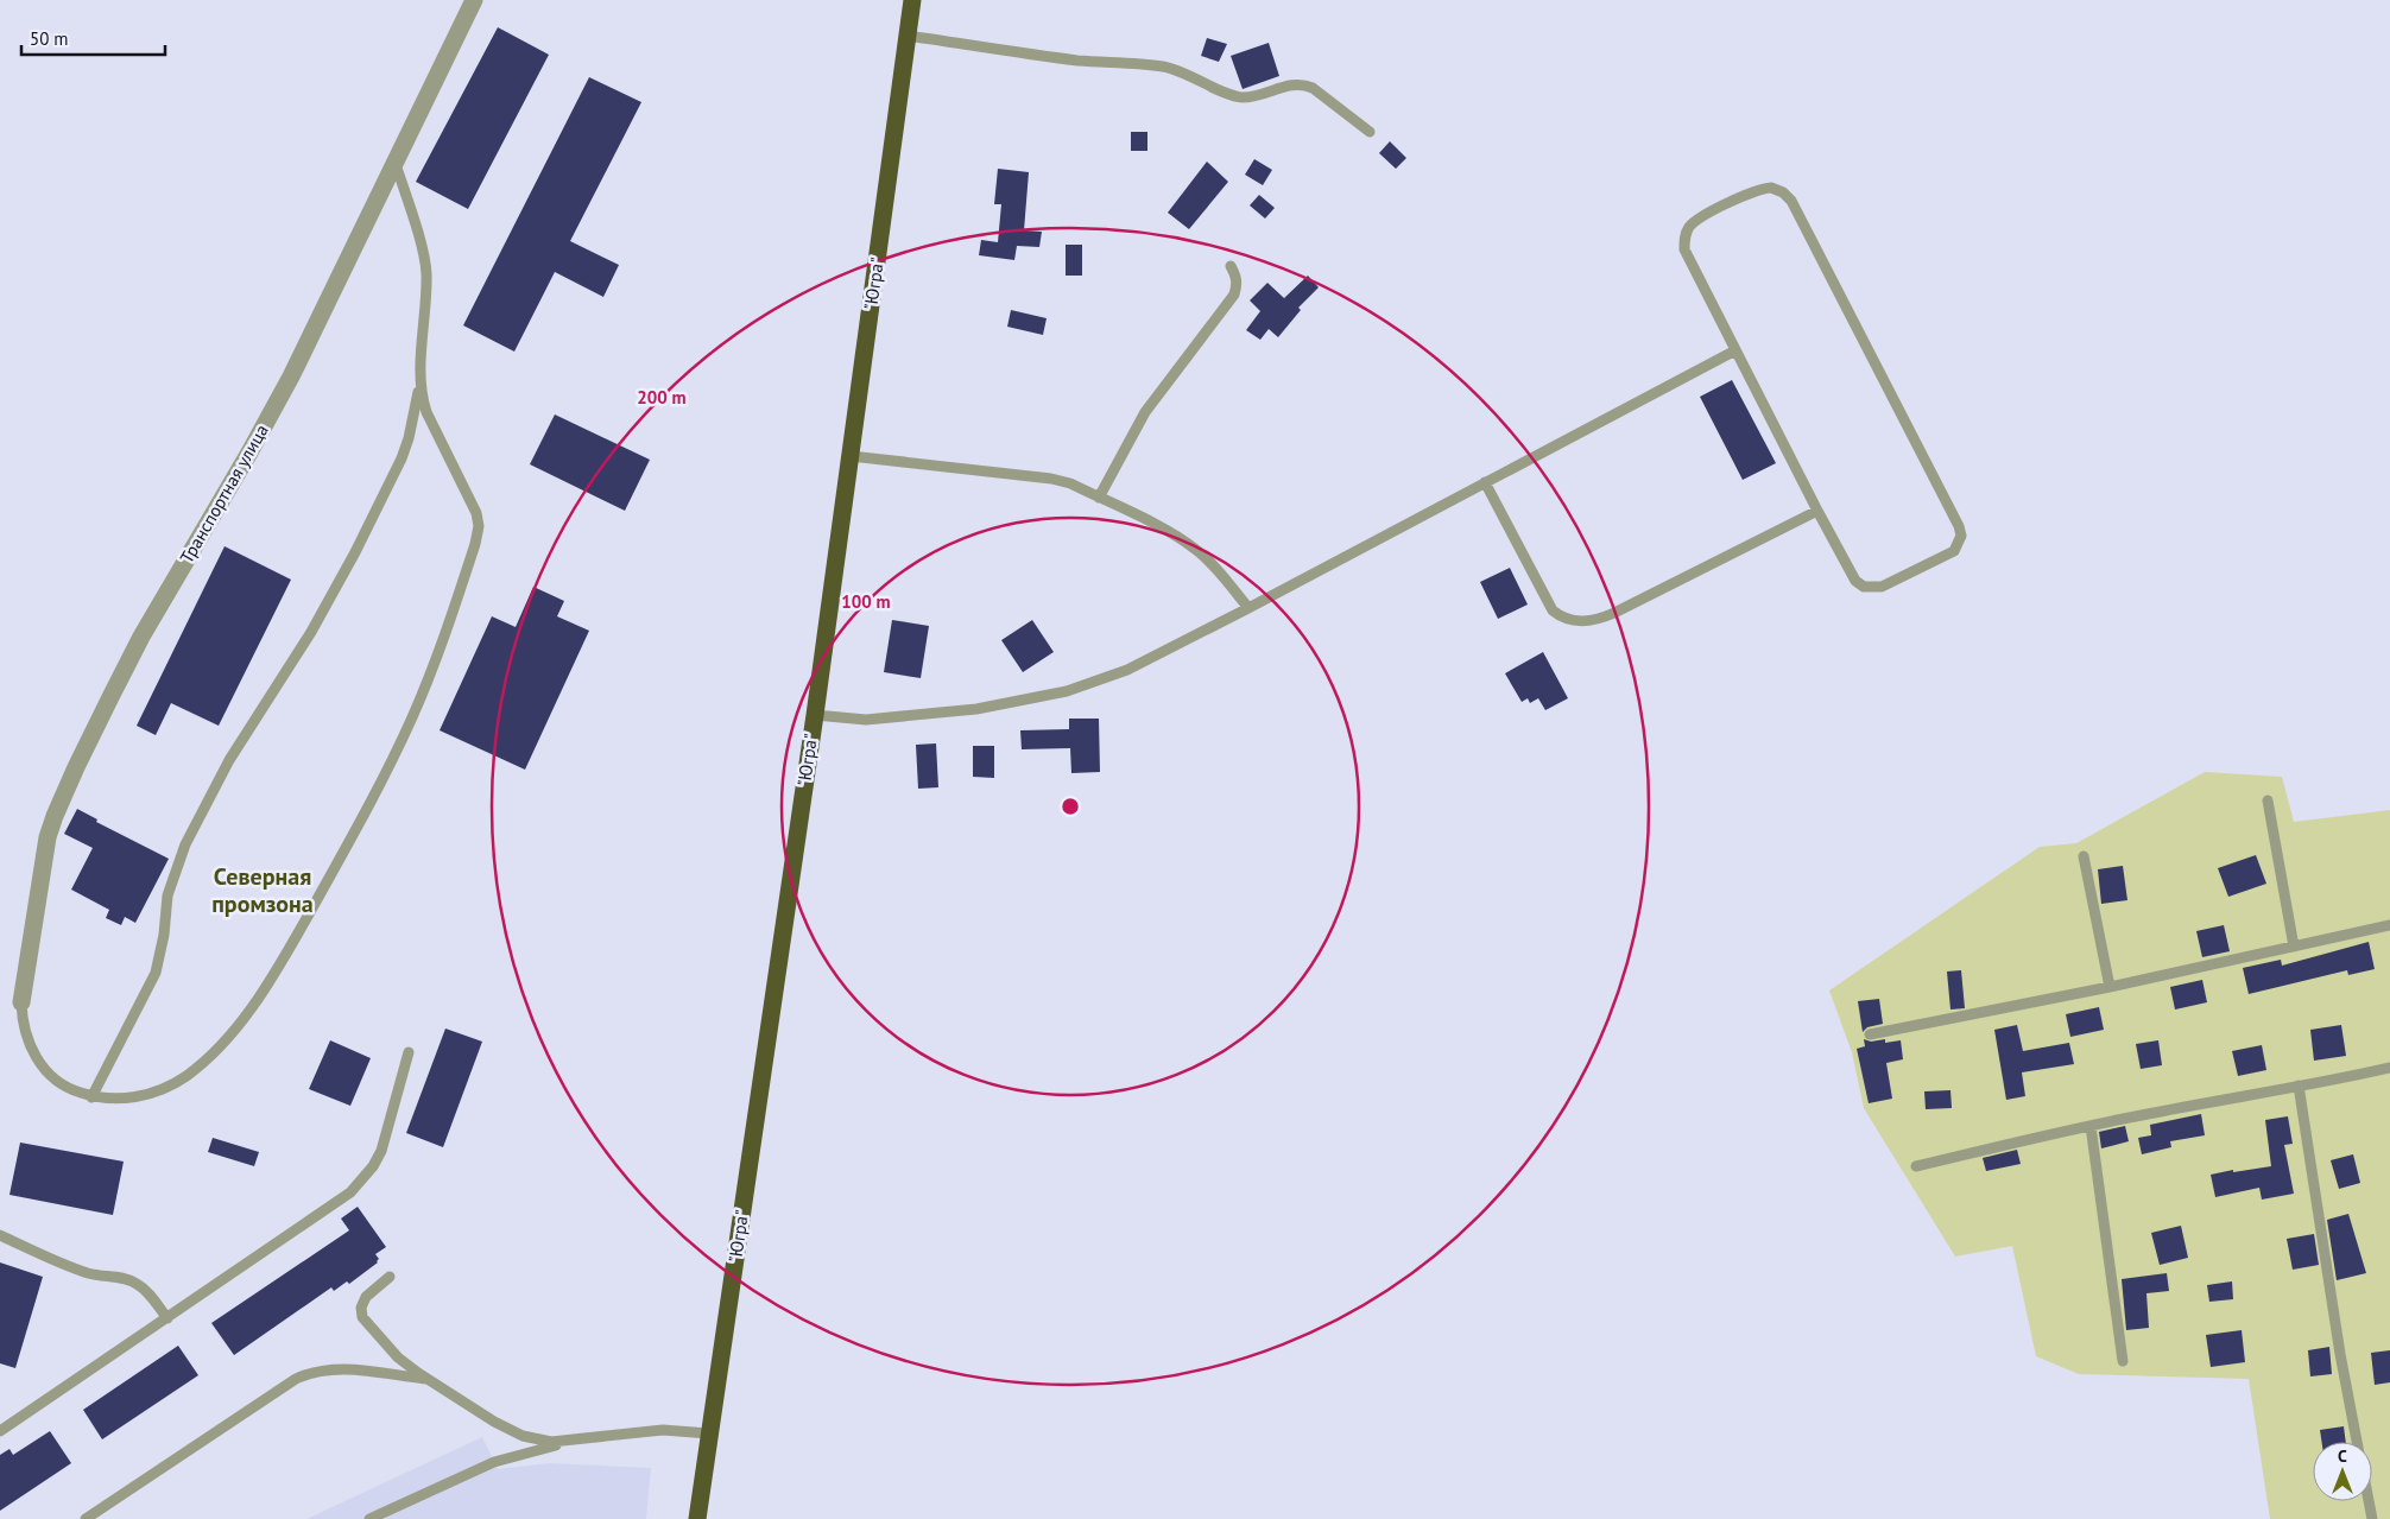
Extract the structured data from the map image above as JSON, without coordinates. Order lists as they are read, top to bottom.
{
  "streets": {
    "highway": ["\"Югра\""],
    "street": ["Транспортная улица"]
  },
  "districts": ["Северная промзона"],
  "scale_bar": "50 m",
  "north": "top",
  "rings": ["200 m", "100 m"]
}
